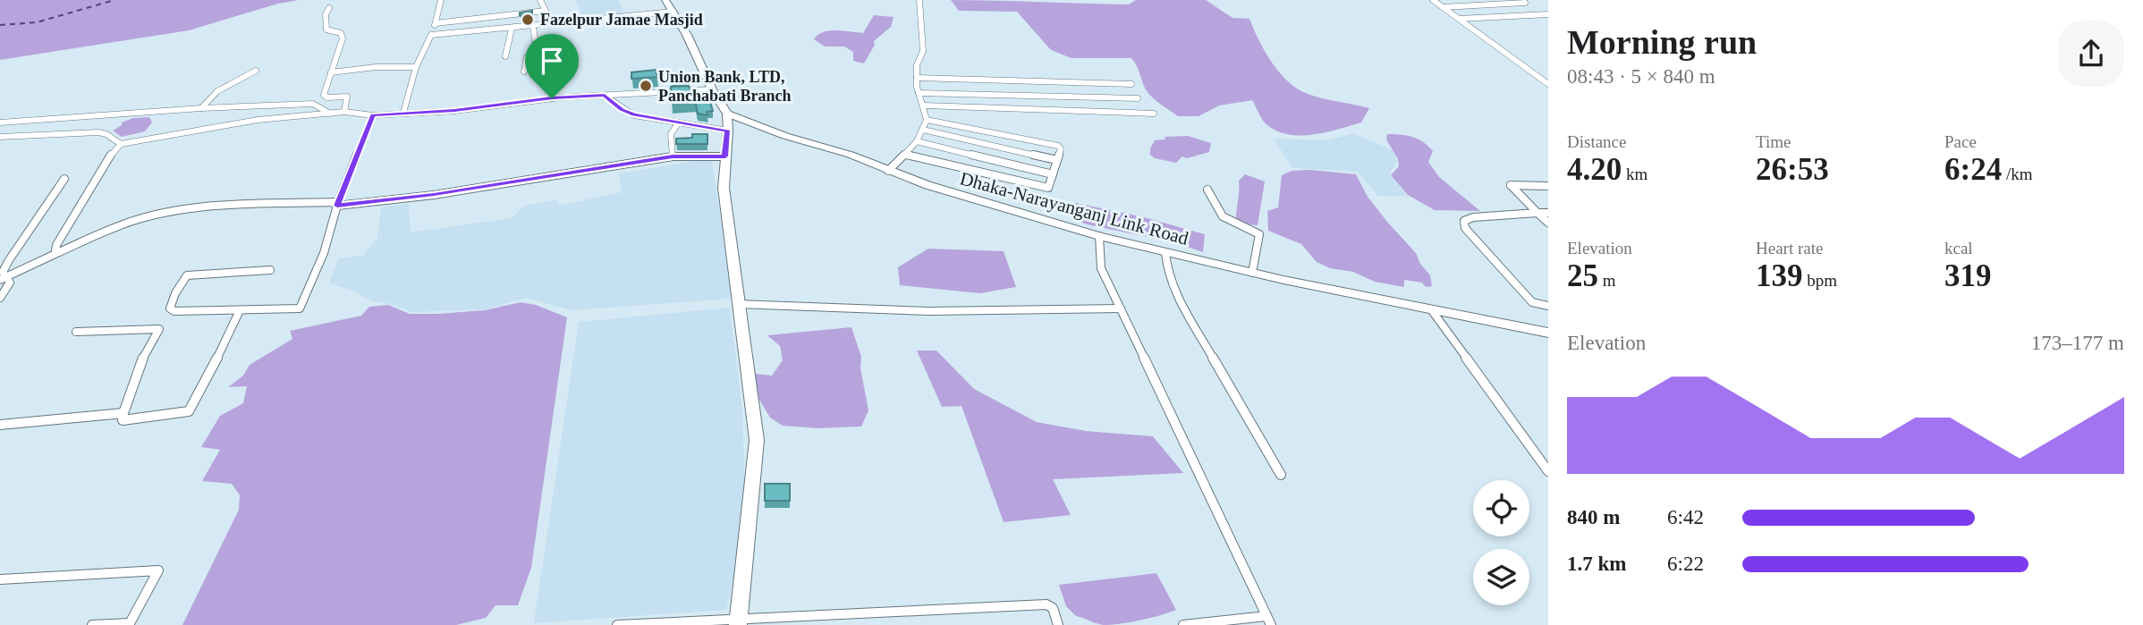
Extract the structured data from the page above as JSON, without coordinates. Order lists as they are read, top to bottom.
{
  "streets": {
    "main road": ["Dhaka-Narayanganj Link Road"]
  },
  "places": ["Fazelpur Jamae Masjid", "Union Bank, LTD, Panchabati Branch"],
  "page": {
    "heading": ["Morning run", "08:43 · 5 × 840 m"],
    "stats": [
      ["Distance", "4.20 km"],
      ["Time", "26:53"],
      ["Pace", "6:24 /km"],
      ["Elevation", "25 m"],
      ["Heart rate", "139 bpm"],
      ["kcal", "319"]
    ],
    "chart": ["Elevation", "173–177 m"],
    "list": [
      {
        "name": "840 m",
        "note": "6:42"
      },
      {
        "name": "1.7 km",
        "note": "6:22"
      }
    ]
  }
}
